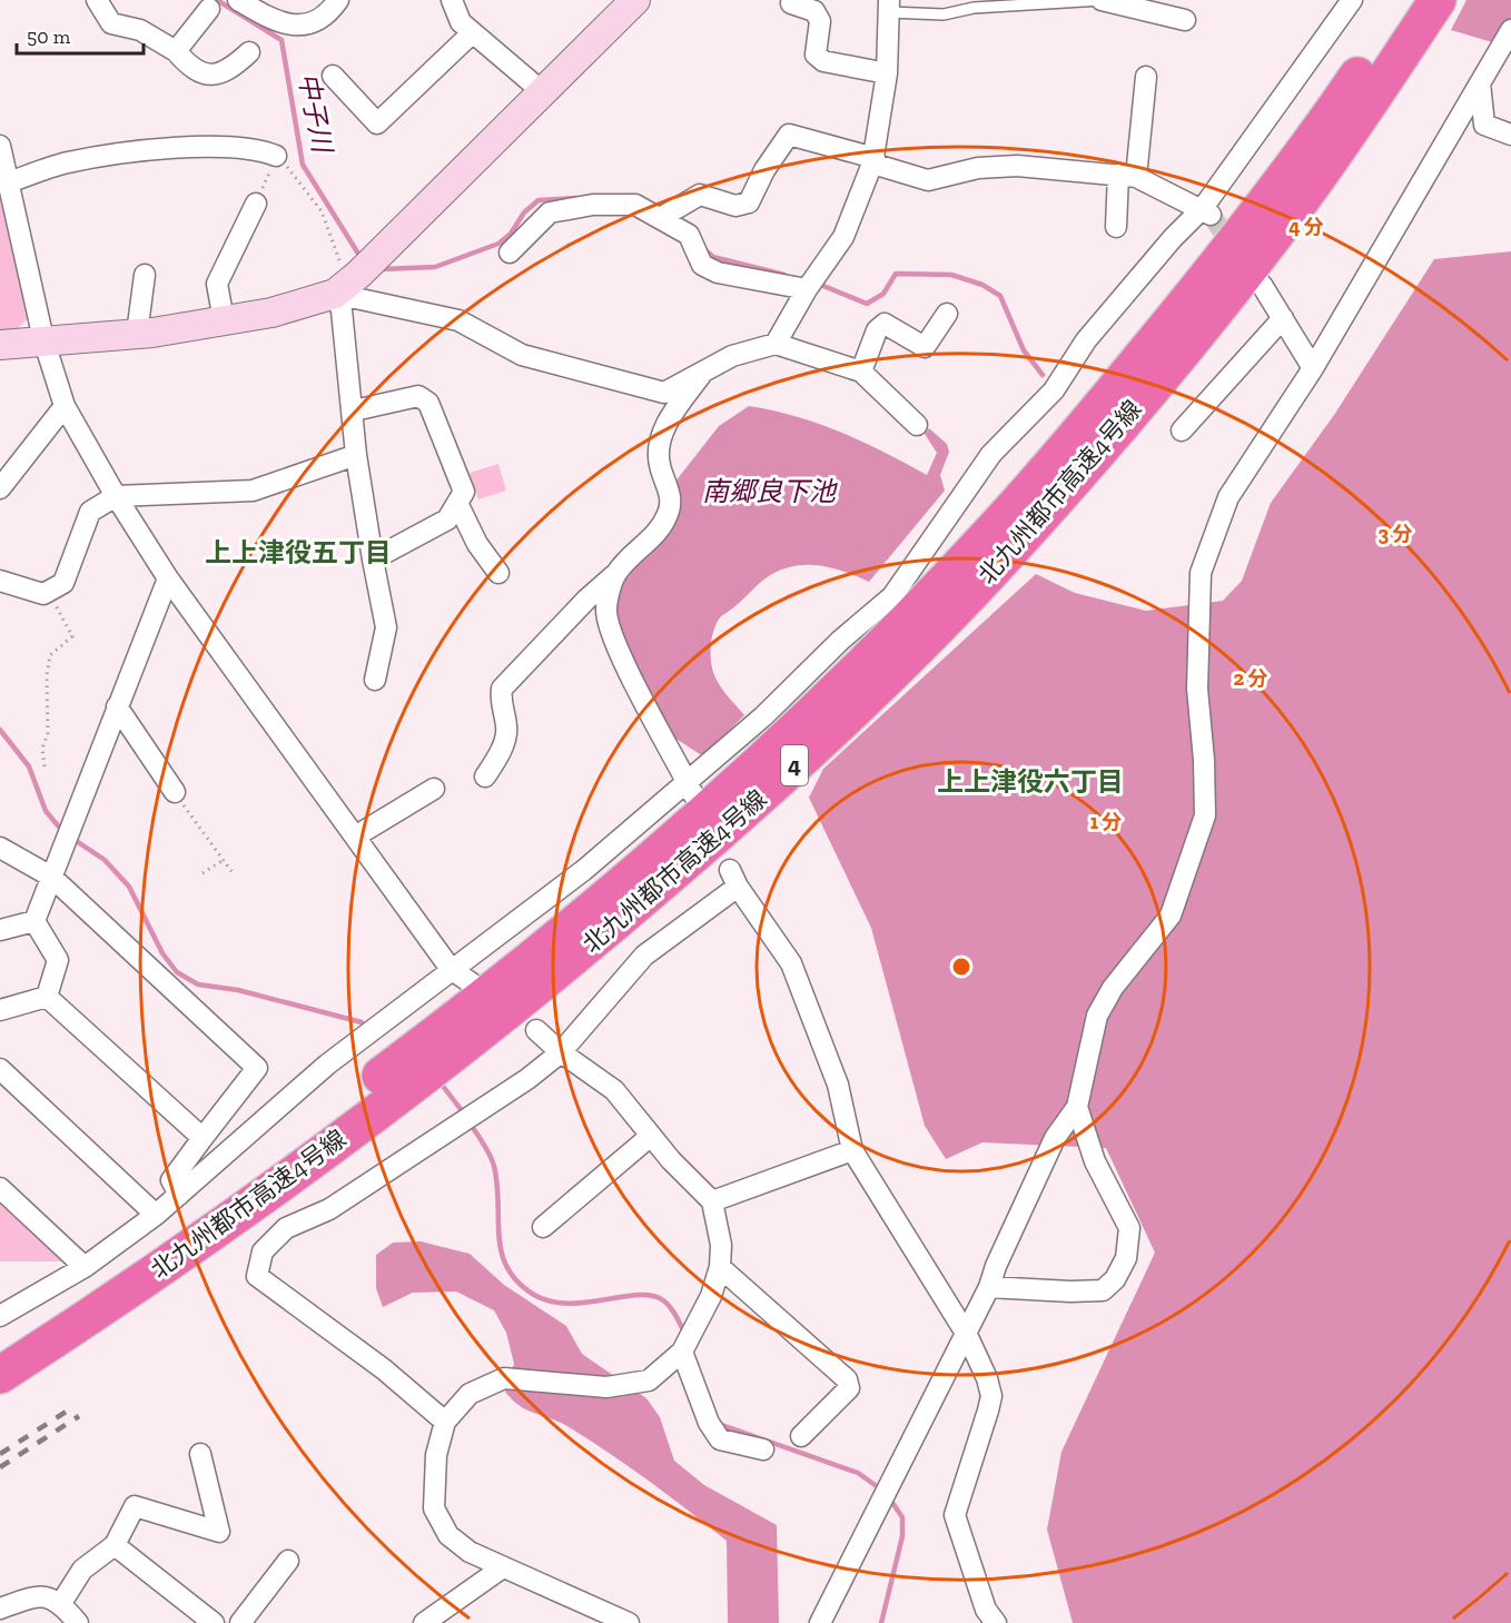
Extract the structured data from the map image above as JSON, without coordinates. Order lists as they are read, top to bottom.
{
  "streets": {
    "highway": ["北九州都市高速4号線", "4"]
  },
  "districts": ["上上津役五丁目", "上上津役六丁目"],
  "water": ["中子川", "南郷良下池"],
  "scale_bar": "50 m",
  "rings": [
    "4 分",
    "3 分",
    "2 分",
    "1 分"
  ]
}
